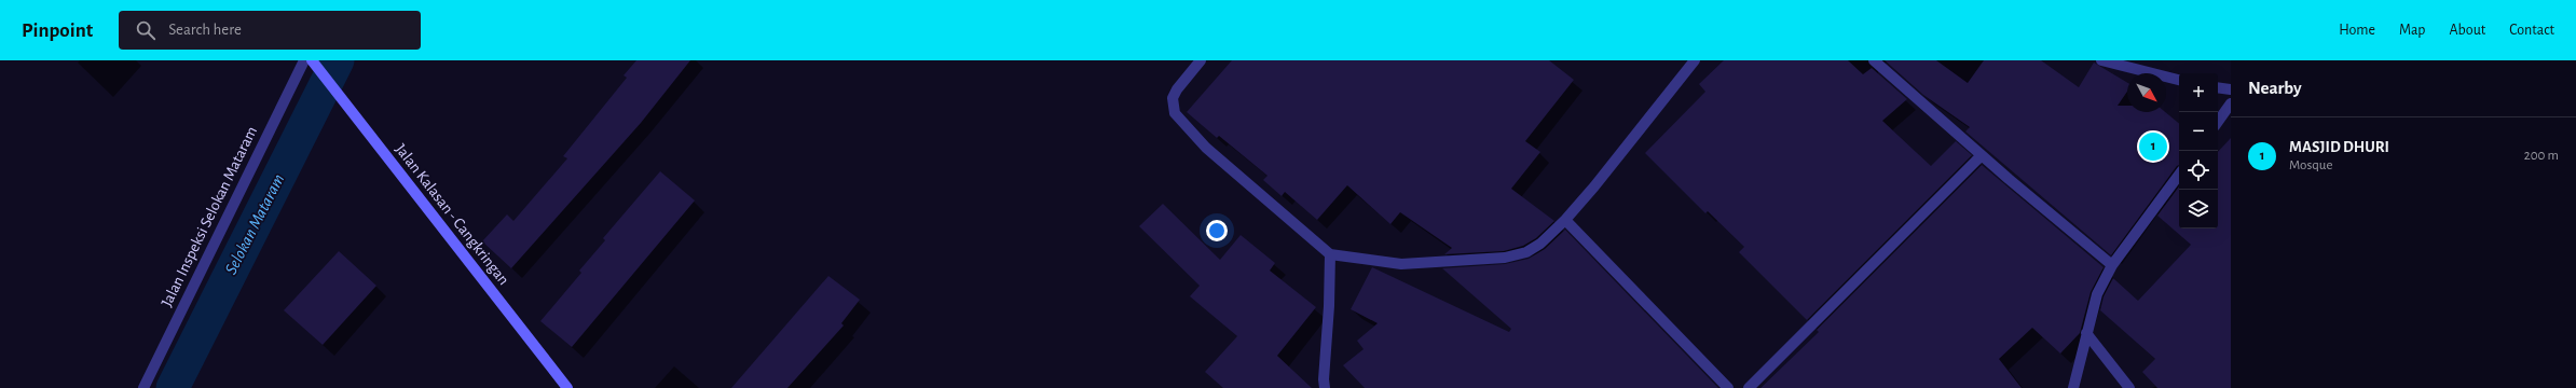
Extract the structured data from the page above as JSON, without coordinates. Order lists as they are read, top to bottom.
{
  "streets": {
    "main road": ["Jalan Kalasan - Cangkringan"],
    "street": ["Jalan Inspeksi Selokan Mataram"]
  },
  "water": ["Selokan Mataram"],
  "north": "bottom right",
  "page": {
    "header": "Pinpoint",
    "search": "Search here",
    "nav": [
      "Home",
      "Map",
      "About",
      "Contact"
    ],
    "heading": "Nearby",
    "map_buttons": ["+", "−"],
    "list": [
      {
        "mark": "1",
        "name": "MASJID DHURI",
        "note": "Mosque",
        "value": "200 m"
      }
    ],
    "pins": "1"
  }
}
